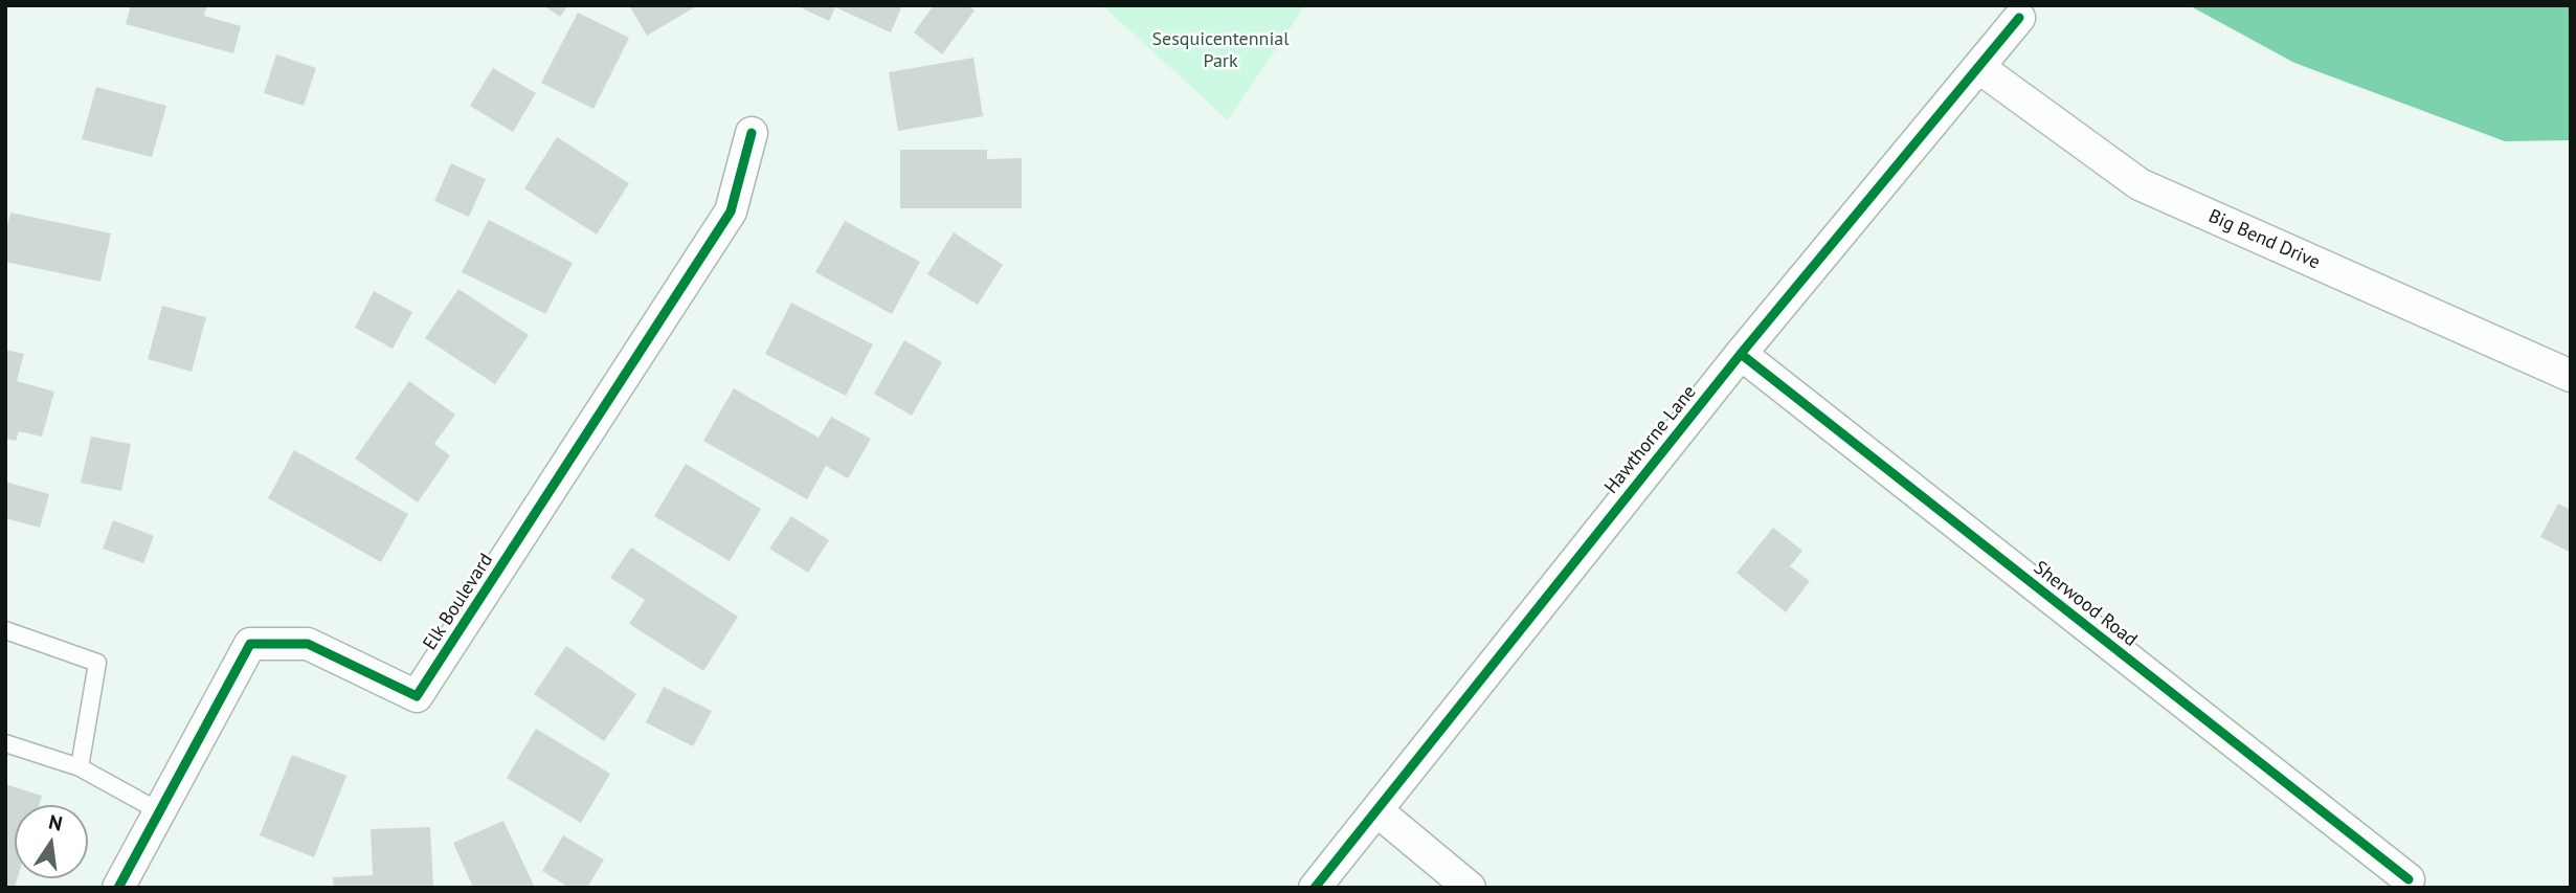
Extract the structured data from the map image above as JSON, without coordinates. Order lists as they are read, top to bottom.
{
  "streets": {
    "street": [
      "Big Bend Drive",
      "Hawthorne Lane",
      "Elk Boulevard",
      "Sherwood Road"
    ]
  },
  "crossings": [
    ["Big Bend Drive", "Hawthorne Lane"],
    ["Hawthorne Lane", "Sherwood Road"]
  ],
  "parks": ["Sesquicentennial Park"],
  "north": "top"
}
